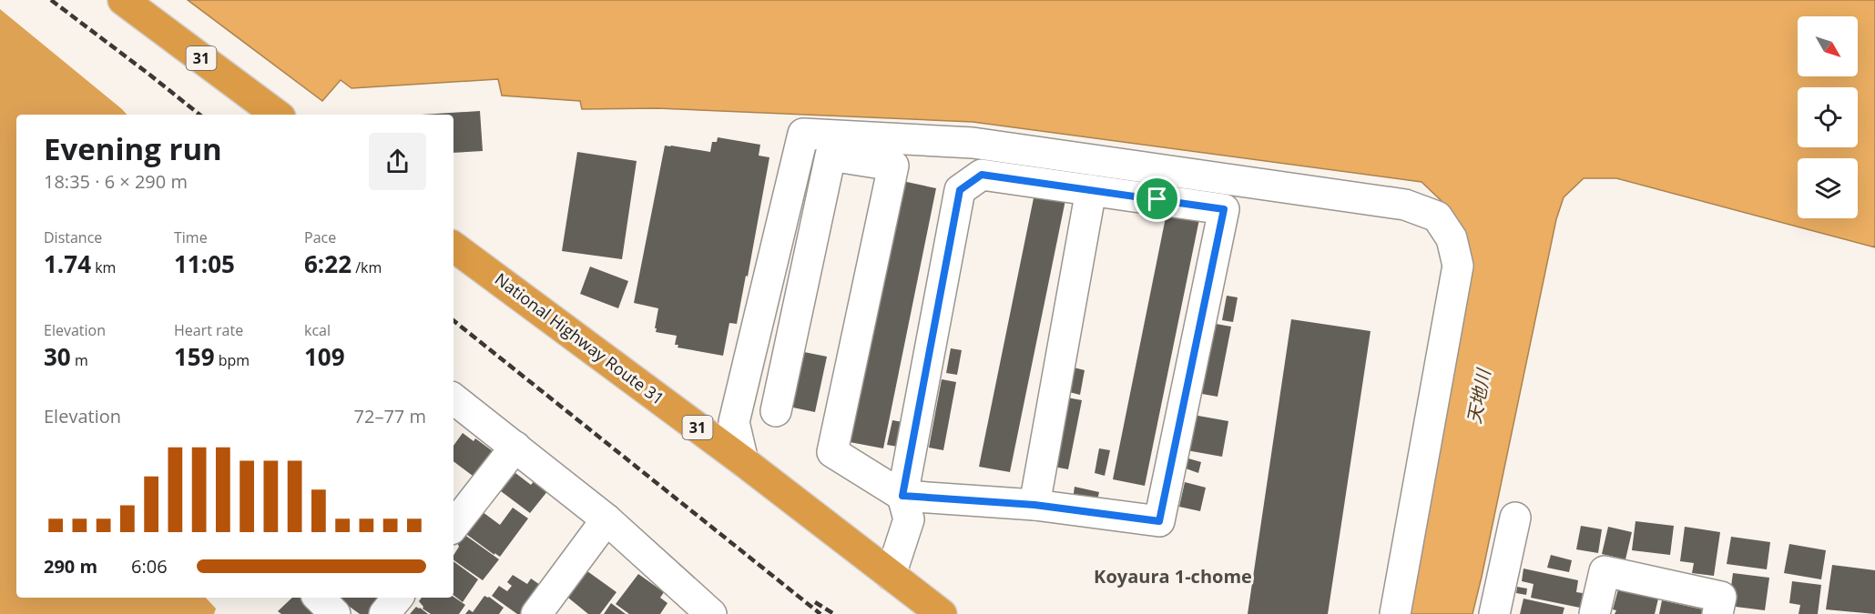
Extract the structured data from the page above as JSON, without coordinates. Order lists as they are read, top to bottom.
{
  "streets": {
    "highway": ["31", "National Highway Route 31"]
  },
  "districts": ["Koyaura 1-chome"],
  "water": ["天地川"],
  "north": "bottom right",
  "page": {
    "heading": ["Evening run", "18:35 · 6 × 290 m"],
    "stats": [
      ["Distance", "1.74 km"],
      ["Time", "11:05"],
      ["Pace", "6:22 /km"],
      ["Elevation", "30 m"],
      ["Heart rate", "159 bpm"],
      ["kcal", "109"]
    ],
    "chart": ["Elevation", "72–77 m"],
    "list": [
      {
        "name": "290 m",
        "note": "6:06"
      }
    ]
  }
}
